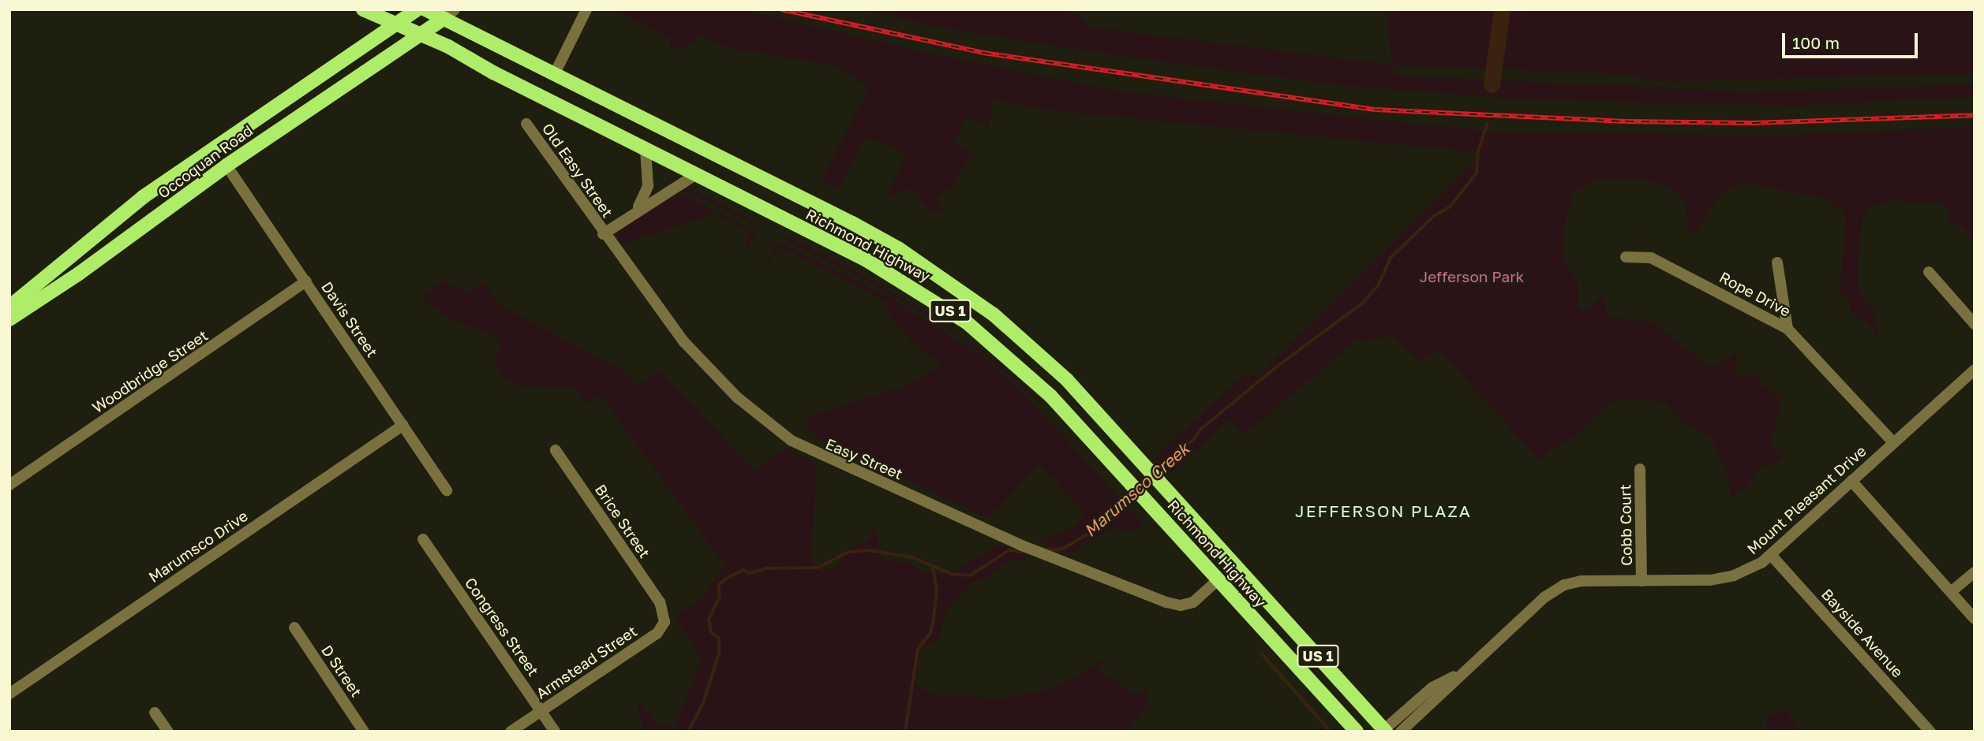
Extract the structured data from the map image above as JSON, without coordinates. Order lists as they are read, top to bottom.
{
  "streets": {
    "main road": ["Occoquan Road", "Richmond Highway", "US 1"],
    "street": [
      "Old Easy Street",
      "Rope Drive",
      "Davis Street",
      "Woodbridge Street",
      "Easy Street",
      "Mount Pleasant Drive",
      "Brice Street",
      "Cobb Court",
      "Marumsco Drive",
      "Congress Street",
      "Bayside Avenue",
      "Armstead Street",
      "D Street"
    ]
  },
  "crossings": [
    ["Occoquan Road", "Richmond Highway"],
    ["Occoquan Road", "Davis Street"],
    ["Old Easy Street", "Easy Street"],
    ["Richmond Highway", "Easy Street"],
    ["Richmond Highway", "Mount Pleasant Drive"],
    ["Rope Drive", "Mount Pleasant Drive"],
    ["Davis Street", "Woodbridge Street"],
    ["Davis Street", "Marumsco Drive"],
    ["Mount Pleasant Drive", "Cobb Court"],
    ["Mount Pleasant Drive", "Bayside Avenue"],
    ["Brice Street", "Armstead Street"],
    ["Congress Street", "Armstead Street"]
  ],
  "districts": ["JEFFERSON PLAZA"],
  "water": ["Marumsco Creek"],
  "parks": ["Jefferson Park"],
  "scale_bar": "100 m"
}
